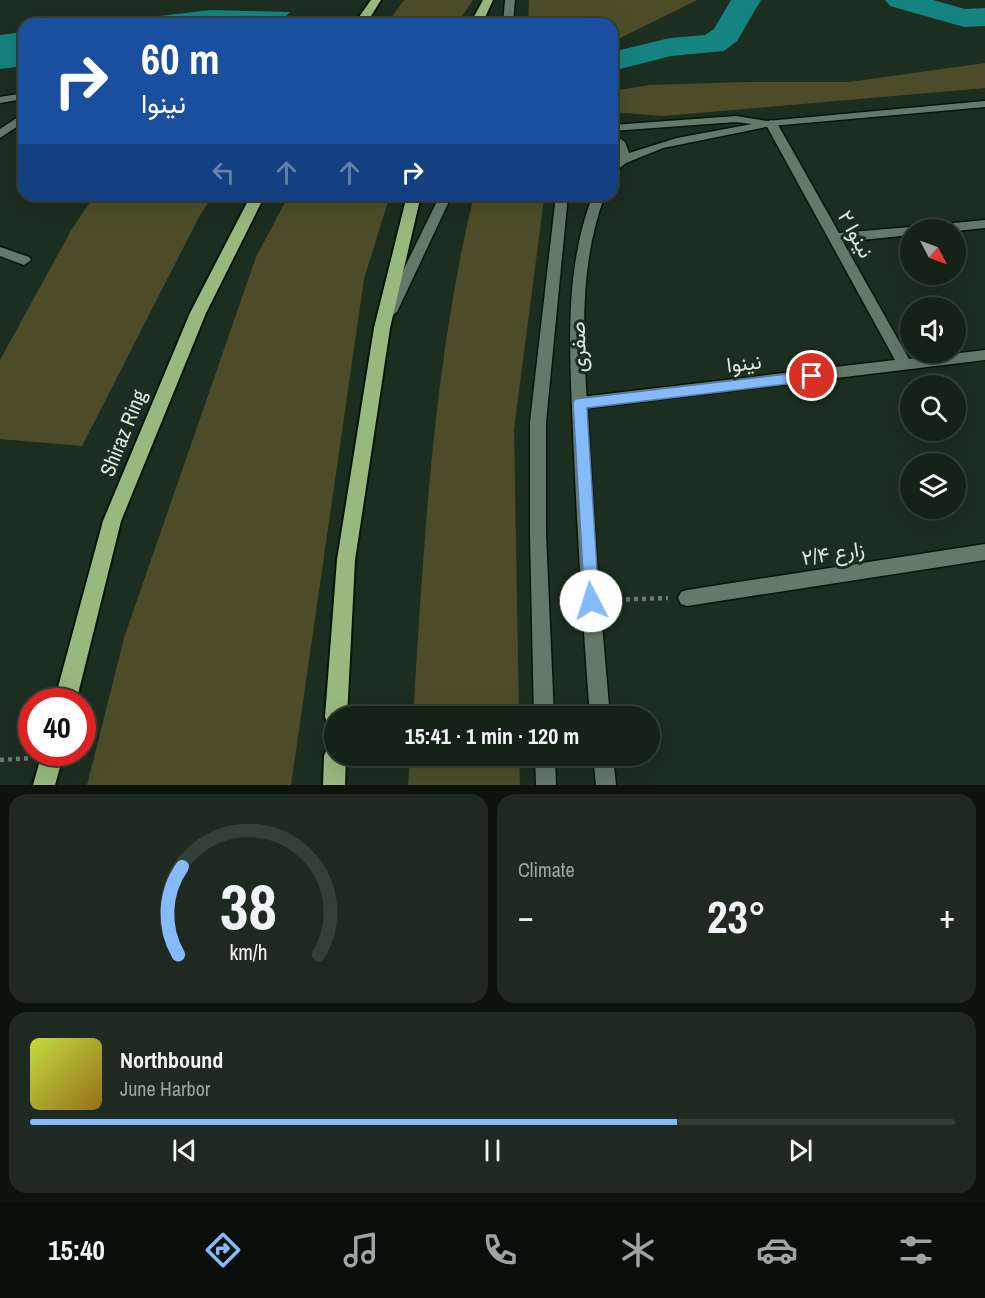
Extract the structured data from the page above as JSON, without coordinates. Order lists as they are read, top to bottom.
{
  "streets": {
    "highway": ["Shiraz Ring"],
    "street": [
      "۲ نینوا",
      "صفری",
      "نینوا",
      "۲/۴ زارع"
    ]
  },
  "crossings": [
    ["۲ نینوا", "نینوا"],
    ["صفری", "نینوا"]
  ],
  "north": "bottom right",
  "page": {
    "turn": ["60 m", "نینوا"],
    "limit": "40",
    "trip": "15:41 · 1 min · 120 m",
    "tile": "Climate",
    "heat": ["−", "23°", "+"],
    "song": ["Northbound", "June Harbor"],
    "tabs": "15:40",
    "gauge": ["38", "km/h"]
  }
}
